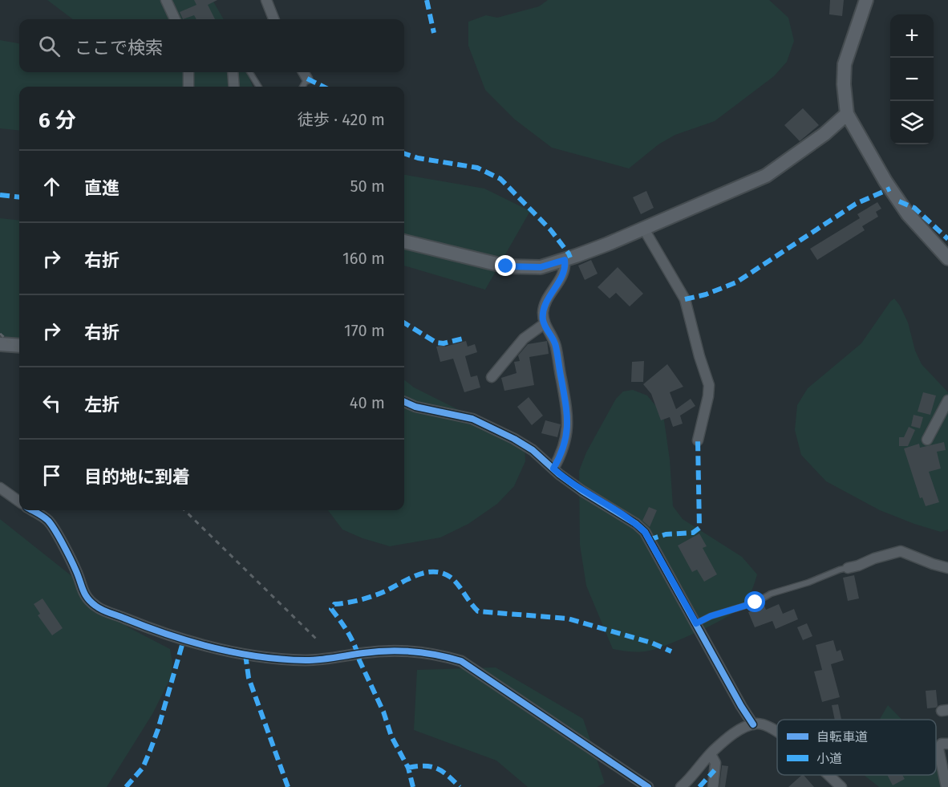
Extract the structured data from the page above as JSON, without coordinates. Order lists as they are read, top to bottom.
{
  "legend": ["自転車道", "小道"],
  "page": {
    "map_buttons": ["+", "−"],
    "search": "ここで検索",
    "heading": ["6 分", "徒歩 · 420 m"],
    "list": [
      ["直進", "50 m"],
      ["右折", "160 m"],
      ["右折", "170 m"],
      ["左折", "40 m"],
      "目的地に到着"
    ]
  }
}
